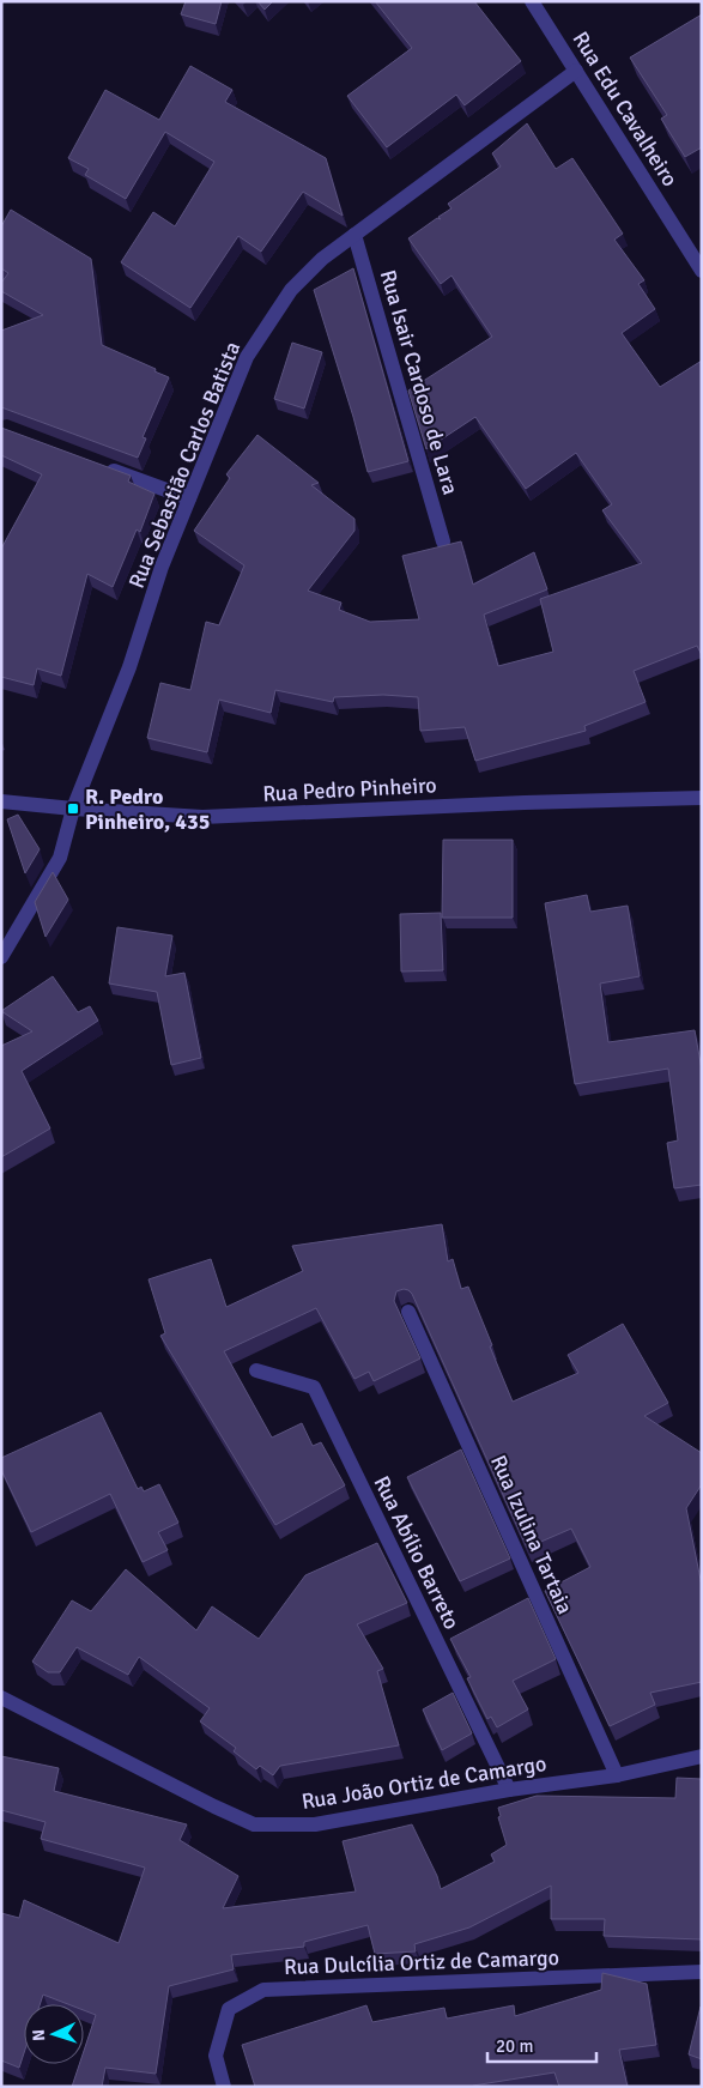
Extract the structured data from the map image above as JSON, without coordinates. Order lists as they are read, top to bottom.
{
  "streets": {
    "street": [
      "Rua Edu Cavalheiro",
      "Rua Isair Cardoso de Lara",
      "Rua Sebastião Carlos Batista",
      "Rua Pedro Pinheiro",
      "Rua Izulina Tartaia",
      "Rua Abílio Barreto",
      "Rua João Ortiz de Camargo",
      "Rua Dulcília Ortiz de Camargo"
    ]
  },
  "crossings": [
    ["Rua Edu Cavalheiro", "Rua Sebastião Carlos Batista"],
    ["Rua Isair Cardoso de Lara", "Rua Sebastião Carlos Batista"],
    ["Rua Sebastião Carlos Batista", "Rua Pedro Pinheiro"],
    ["Rua Izulina Tartaia", "Rua João Ortiz de Camargo"],
    ["Rua Abílio Barreto", "Rua João Ortiz de Camargo"]
  ],
  "places": {
    "transit": ["R. Pedro Pinheiro, 435"]
  },
  "scale_bar": "20 m",
  "north": "left"
}
